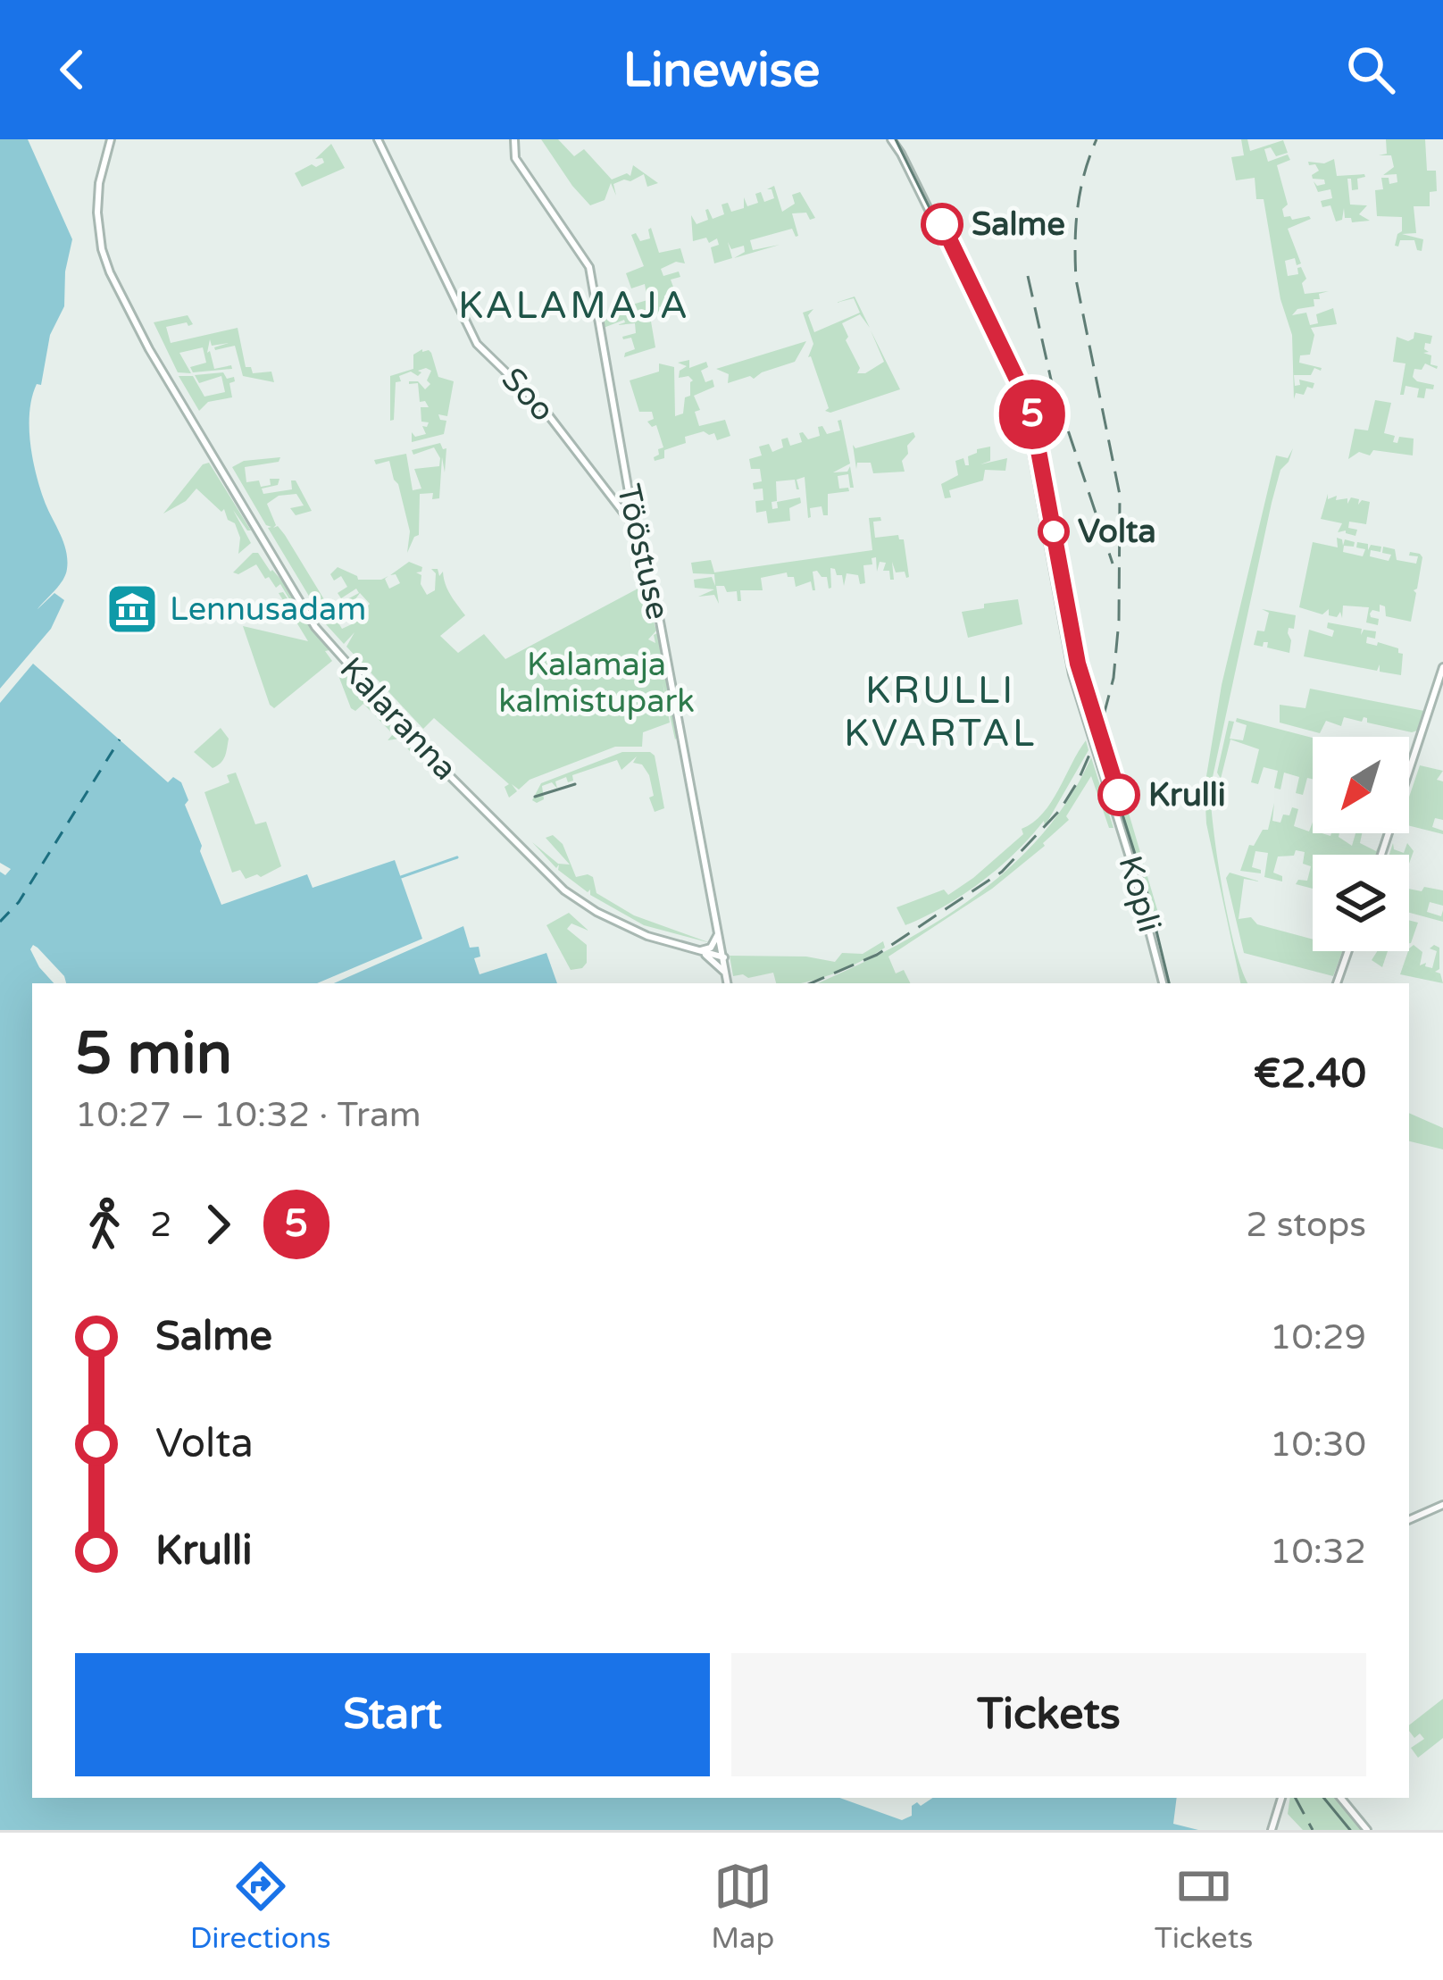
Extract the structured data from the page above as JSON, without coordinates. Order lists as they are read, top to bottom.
{
  "streets": {
    "street": [
      "Soo",
      "Tööstuse",
      "Kalaranna",
      "Kopli"
    ]
  },
  "crossings": [
    ["Soo", "Tööstuse"],
    ["Tööstuse", "Kalaranna"]
  ],
  "districts": ["KALAMAJA", "KRULLI KVARTAL"],
  "parks": ["Kalamaja kalmistupark"],
  "places": {
    "other": ["Salme", "Volta", "Krulli"],
    "museum": ["Lennusadam"]
  },
  "lines": ["tram line 5"],
  "north": "bottom left",
  "page": {
    "header": "Linewise",
    "on_map": "5",
    "heading": ["5 min", "10:27 – 10:32 · Tram", "€2.40"],
    "legs": ["2", "5", "2 stops"],
    "list": [
      {
        "name": "Salme",
        "value": "10:29"
      },
      {
        "name": "Volta",
        "value": "10:30"
      },
      {
        "name": "Krulli",
        "value": "10:32"
      }
    ],
    "buttons": ["Start", "Tickets"],
    "tabs": ["Directions", "Map", "Tickets"]
  }
}
